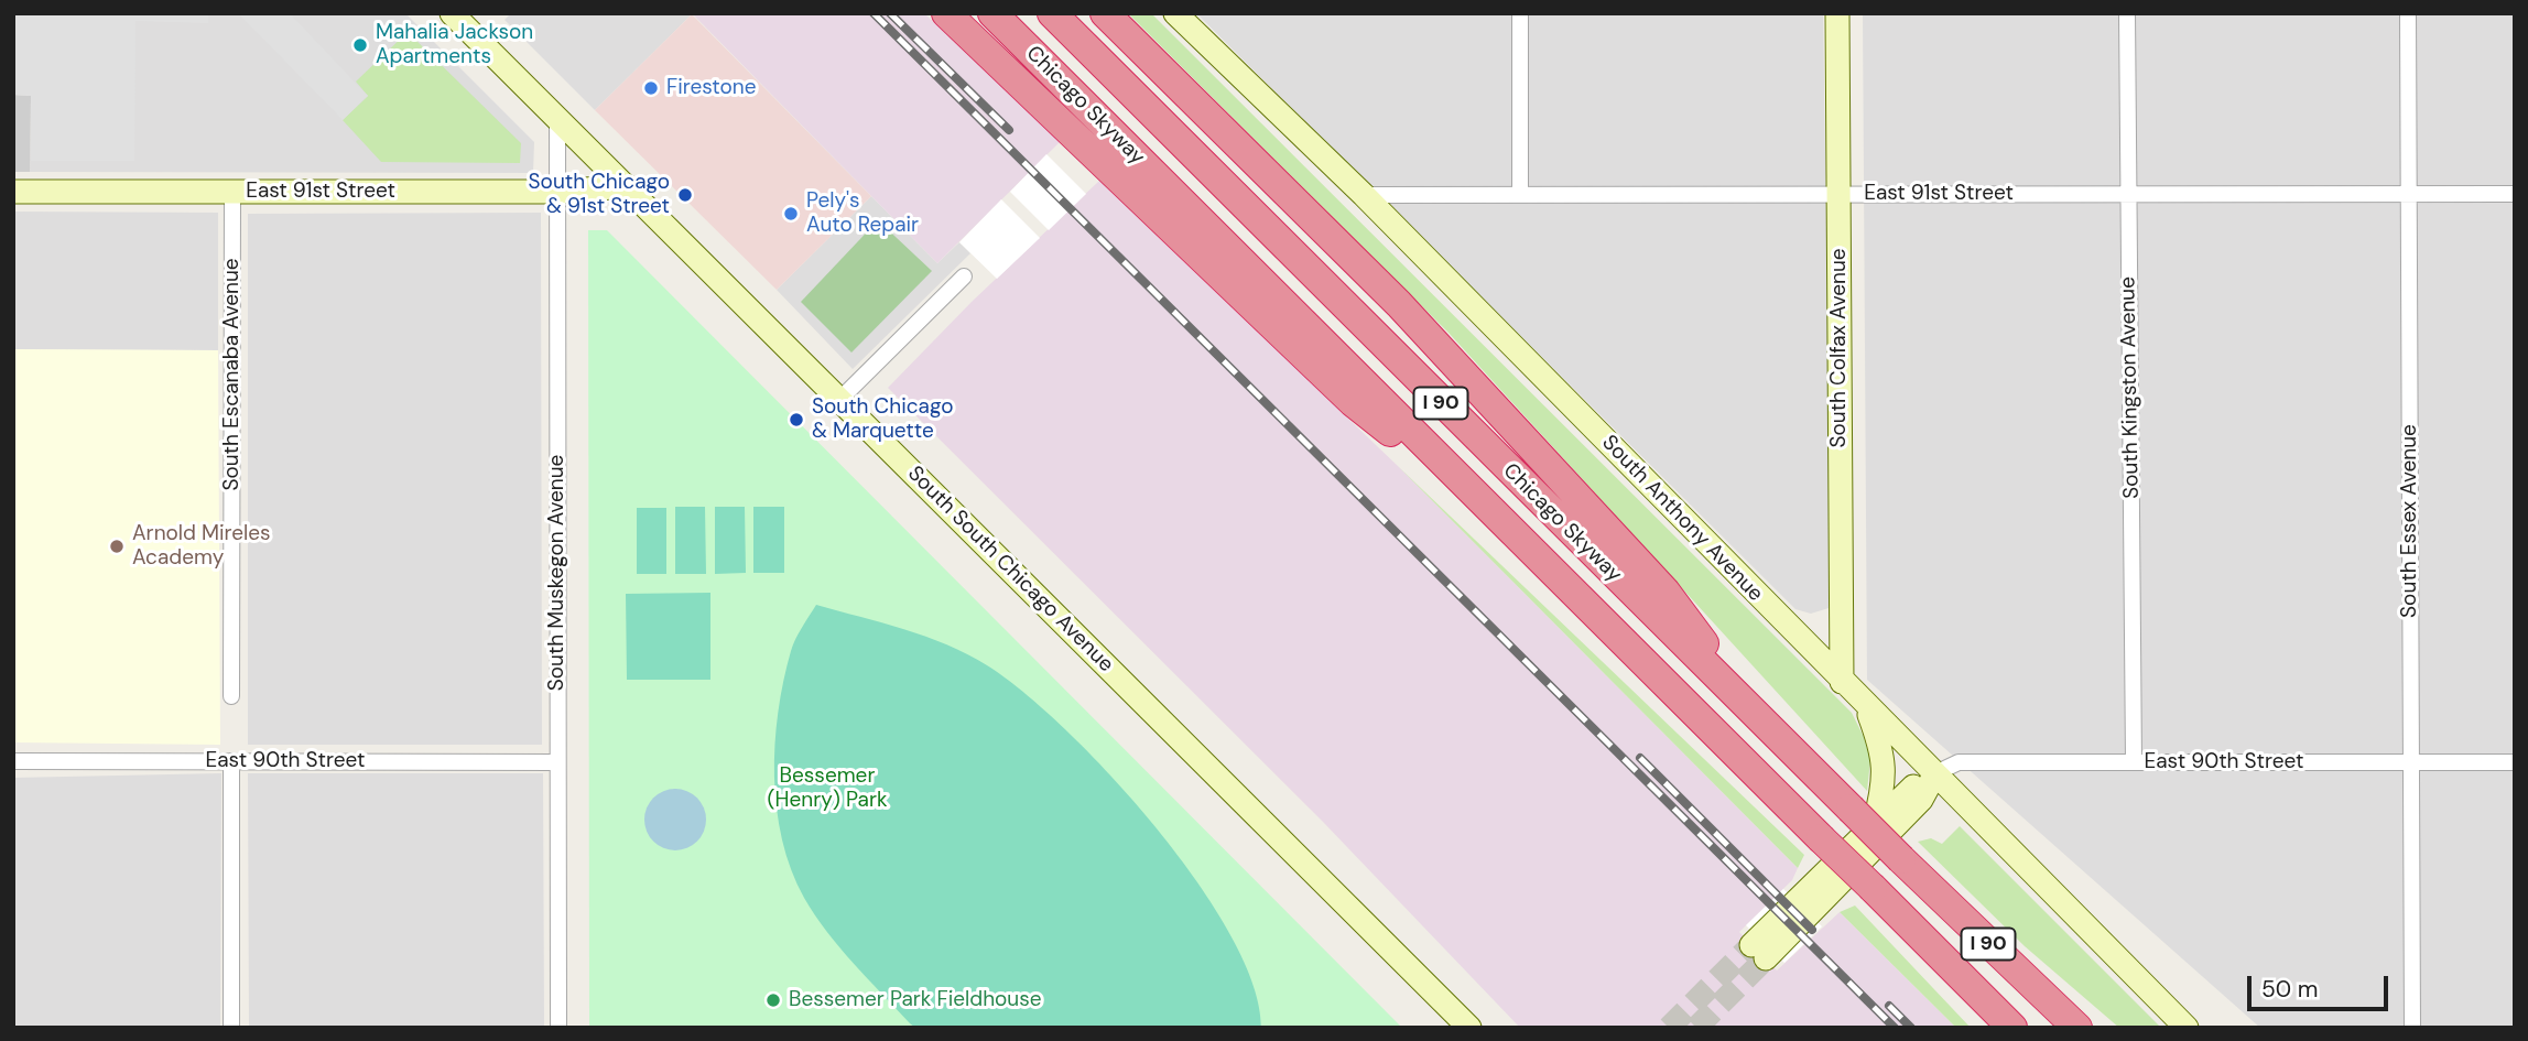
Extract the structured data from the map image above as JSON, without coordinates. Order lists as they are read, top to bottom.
{
  "streets": {
    "highway": ["Chicago Skyway", "I 90"],
    "main road": [
      "East 91st Street",
      "South Colfax Avenue",
      "South Anthony Avenue",
      "South South Chicago Avenue"
    ],
    "street": [
      "South Escanaba Avenue",
      "South Kingston Avenue",
      "South Essex Avenue",
      "South Muskegon Avenue",
      "East 90th Street"
    ]
  },
  "crossings": [
    ["East 91st Street", "South Colfax Avenue"],
    ["East 91st Street", "South Escanaba Avenue"],
    ["East 91st Street", "South Kingston Avenue"],
    ["East 91st Street", "South Anthony Avenue"],
    ["East 91st Street", "South Essex Avenue"],
    ["East 91st Street", "South South Chicago Avenue"],
    ["East 91st Street", "South Muskegon Avenue"],
    ["South Colfax Avenue", "South Anthony Avenue"],
    ["South Kingston Avenue", "East 90th Street"],
    ["South Anthony Avenue", "East 90th Street"],
    ["South Essex Avenue", "East 90th Street"],
    ["South South Chicago Avenue", "South Muskegon Avenue"],
    ["South Muskegon Avenue", "East 90th Street"]
  ],
  "parks": ["Bessemer (Henry) Park"],
  "places": [
    "Mahalia Jackson Apartments",
    "Firestone",
    "South Chicago & 91st Street",
    "Pely's Auto Repair",
    "South Chicago & Marquette",
    "Arnold Mireles Academy",
    "Bessemer Park Fieldhouse"
  ],
  "scale_bar": "50 m"
}
